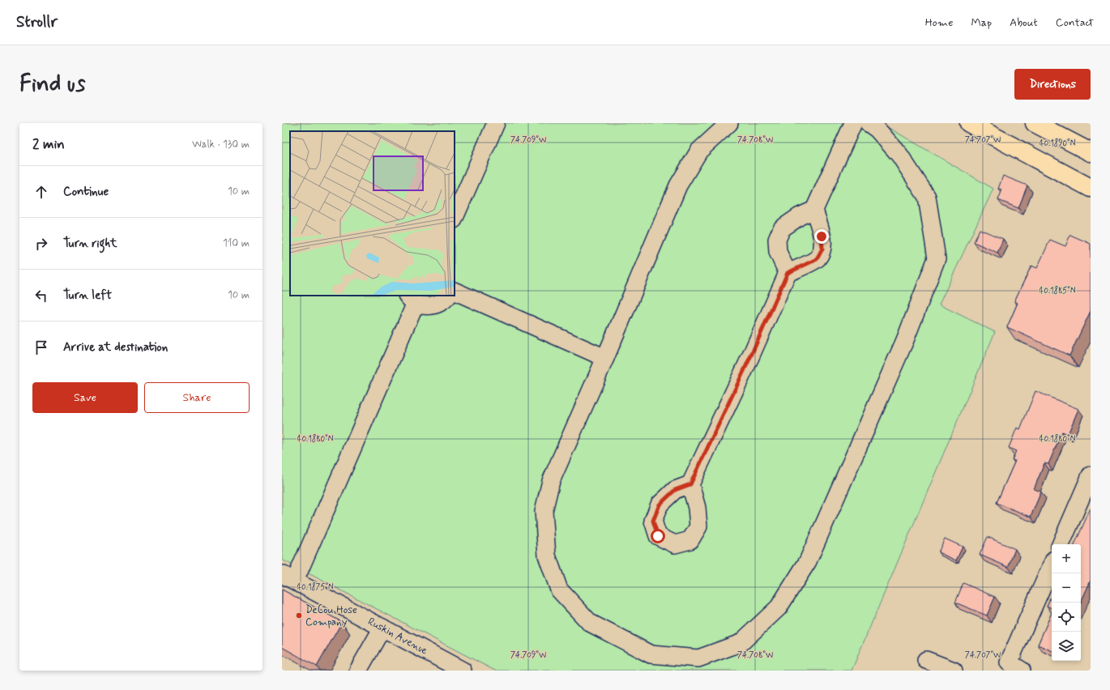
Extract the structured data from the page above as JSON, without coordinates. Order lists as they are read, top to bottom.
{
  "streets": {
    "street": ["Ruskin Avenue"]
  },
  "places": ["DeCou Hose Company"],
  "page": {
    "header": "Strollr",
    "nav": [
      "Home",
      "Map",
      "About",
      "Contact"
    ],
    "buttons": [
      "Directions",
      ["Save", "Share"]
    ],
    "title": "Find us",
    "heading": ["2 min", "Walk · 130 m"],
    "list": [
      ["Continue", "10 m"],
      ["Turn right", "110 m"],
      ["Turn left", "10 m"],
      "Arrive at destination"
    ],
    "map_buttons": ["+", "−"]
  },
  "coordinates": [
    "74.709°W",
    "74.708°W",
    "74.707°W",
    "40.1890°N",
    "40.1885°N",
    "40.1880°N",
    "40.1875°N"
  ]
}
